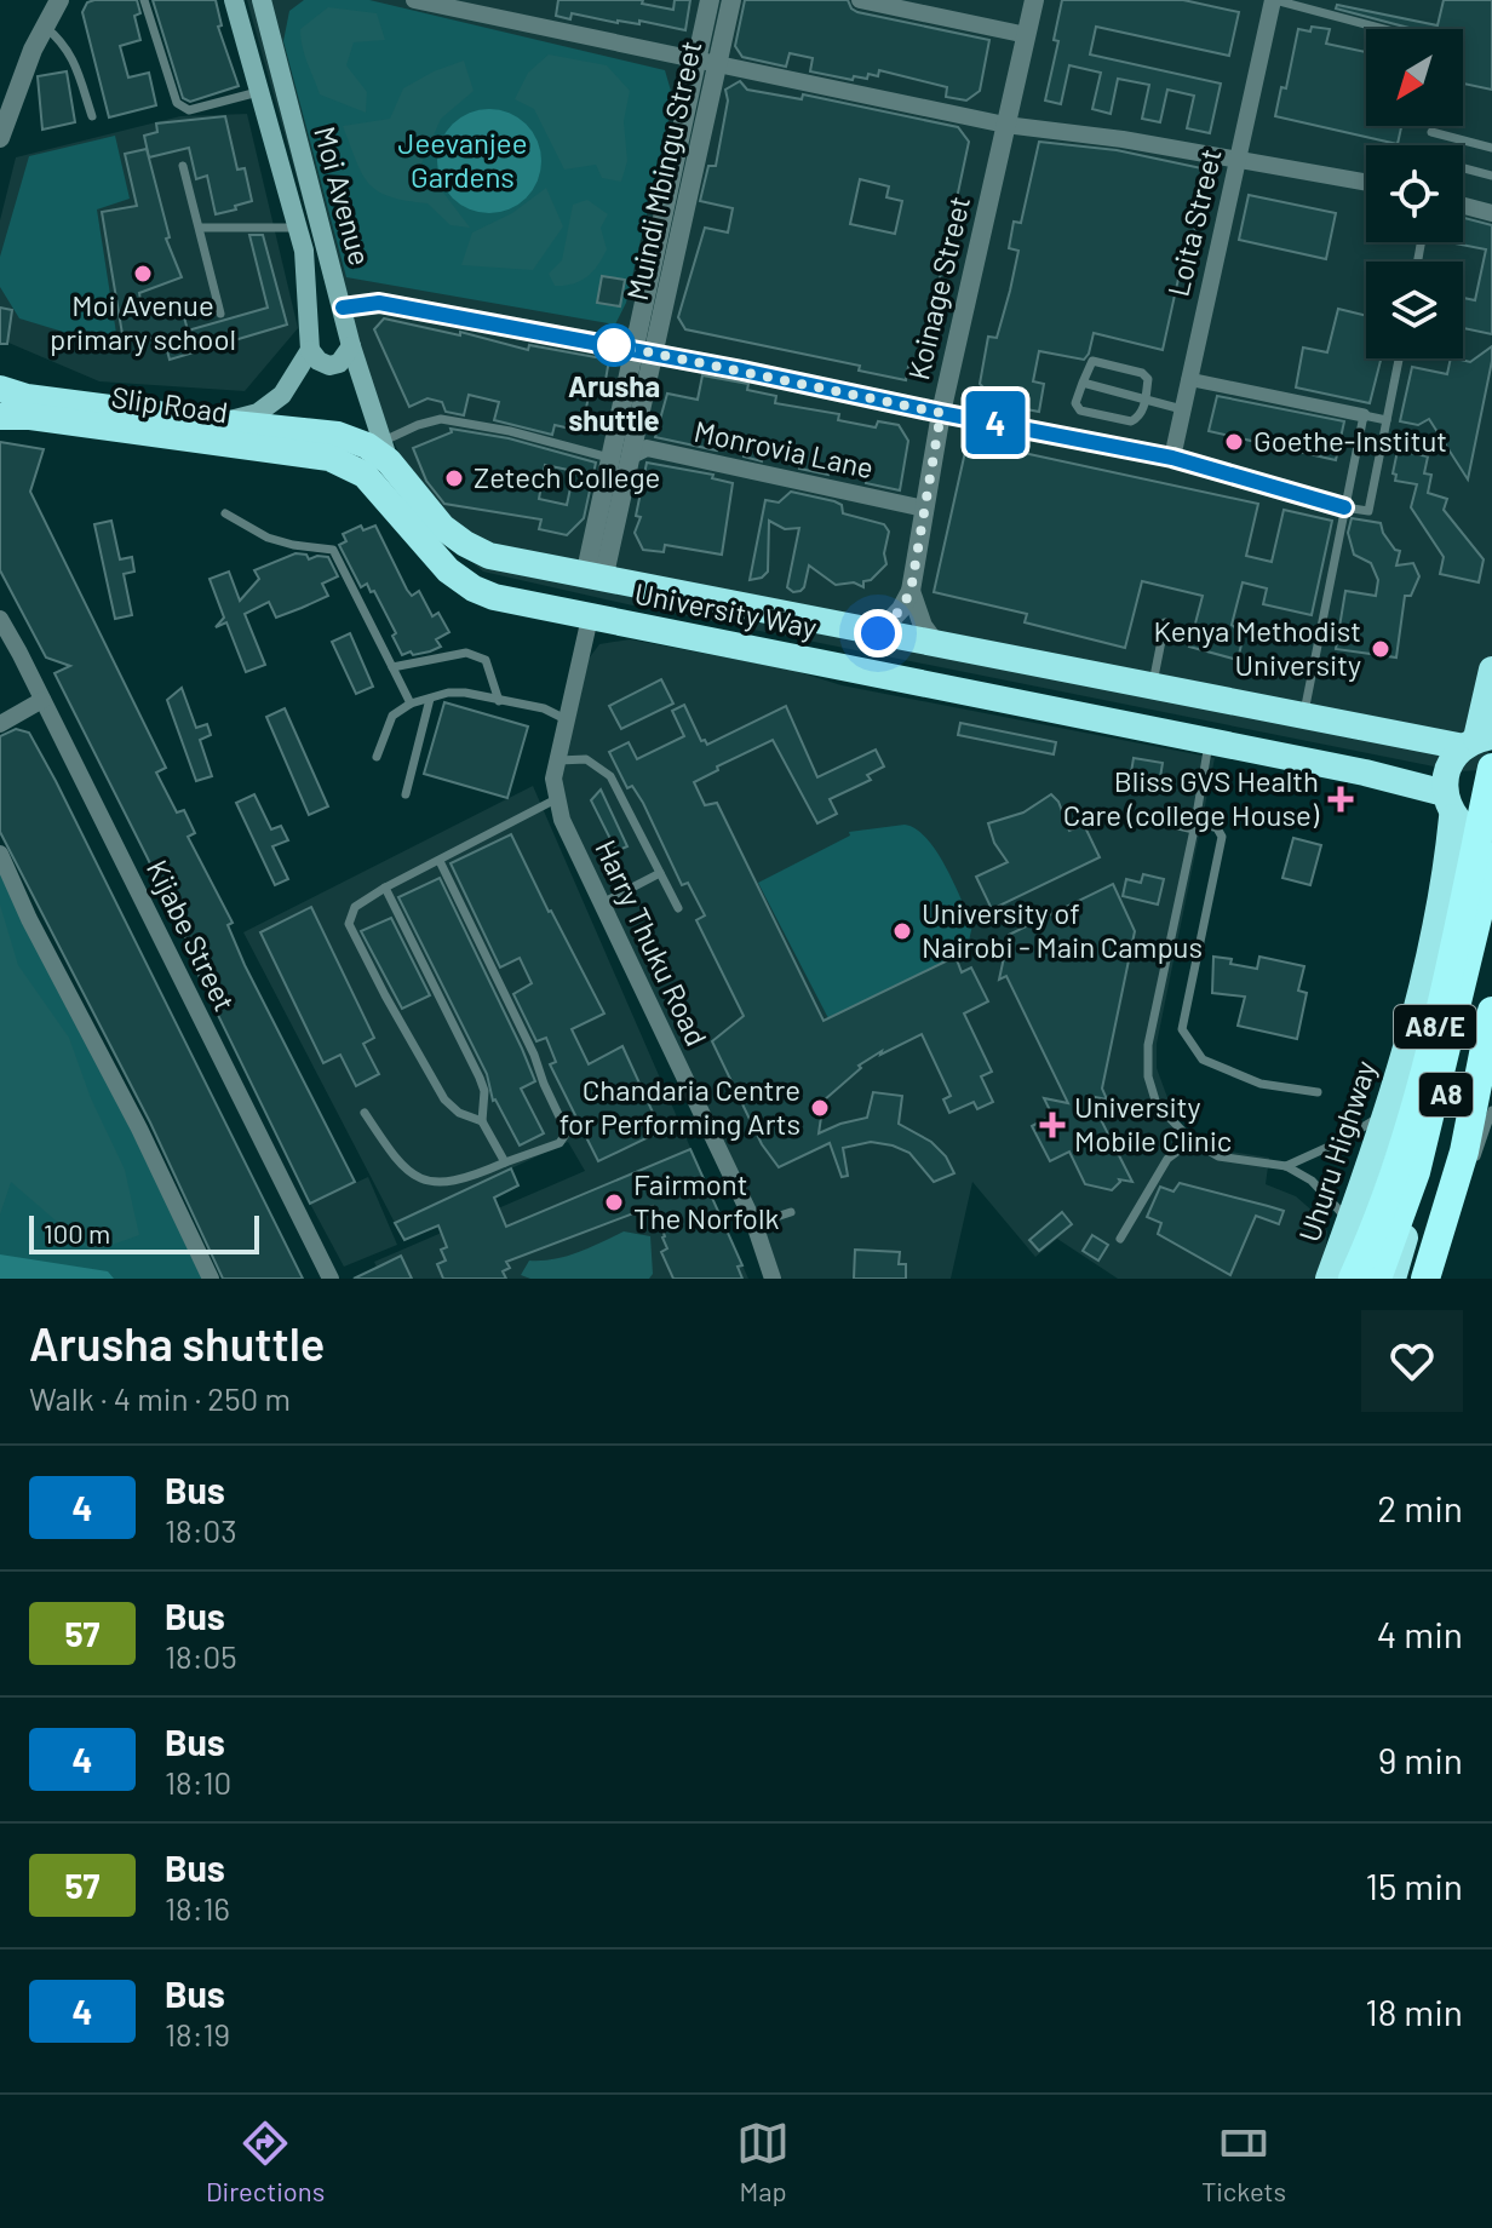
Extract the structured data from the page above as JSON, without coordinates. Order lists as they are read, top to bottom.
{
  "streets": {
    "highway": [
      "Slip Road",
      "University Way",
      "A8/E",
      "A8",
      "Uhuru Highway"
    ],
    "main road": ["Moi Avenue"],
    "street": [
      "Muindi Mbingu Street",
      "Loita Street",
      "Koinage Street",
      "Monrovia Lane",
      "Kijabe Street",
      "Harry Thuku Road"
    ]
  },
  "crossings": [
    ["Muindi Mbingu Street", "Monrovia Lane"],
    ["Muindi Mbingu Street", "University Way"],
    ["Moi Avenue", "Slip Road"],
    ["Moi Avenue", "University Way"],
    ["Koinage Street", "Monrovia Lane"],
    ["Koinage Street", "University Way"],
    ["Slip Road", "University Way"],
    ["University Way", "Harry Thuku Road"],
    ["University Way", "A8"],
    ["University Way", "Uhuru Highway"],
    ["A8", "Uhuru Highway"]
  ],
  "parks": ["Jeevanjee Gardens"],
  "places": {
    "other": [
      "Moi Avenue primary school",
      "Arusha shuttle",
      "Goethe-Institut",
      "Zetech College",
      "Kenya Methodist University",
      "University of Nairobi - Main Campus",
      "Chandaria Centre for Performing Arts",
      "Fairmont The Norfolk"
    ],
    "health": ["Bliss GVS Health Care (college House)", "University Mobile Clinic"]
  },
  "lines": ["bus line 4"],
  "scale_bar": "100 m",
  "north": "bottom left",
  "page": {
    "on_map": "4",
    "scale": "100 m",
    "heading": ["Arusha shuttle", "Walk · 4 min · 250 m"],
    "list": [
      {
        "mark": "4",
        "name": "Bus",
        "note": "18:03",
        "value": "2 min"
      },
      {
        "mark": "57",
        "name": "Bus",
        "note": "18:05",
        "value": "4 min"
      },
      {
        "mark": "4",
        "name": "Bus",
        "note": "18:10",
        "value": "9 min"
      },
      {
        "mark": "57",
        "name": "Bus",
        "note": "18:16",
        "value": "15 min"
      },
      {
        "mark": "4",
        "name": "Bus",
        "note": "18:19",
        "value": "18 min"
      }
    ],
    "tabs": ["Directions", "Map", "Tickets"]
  }
}
